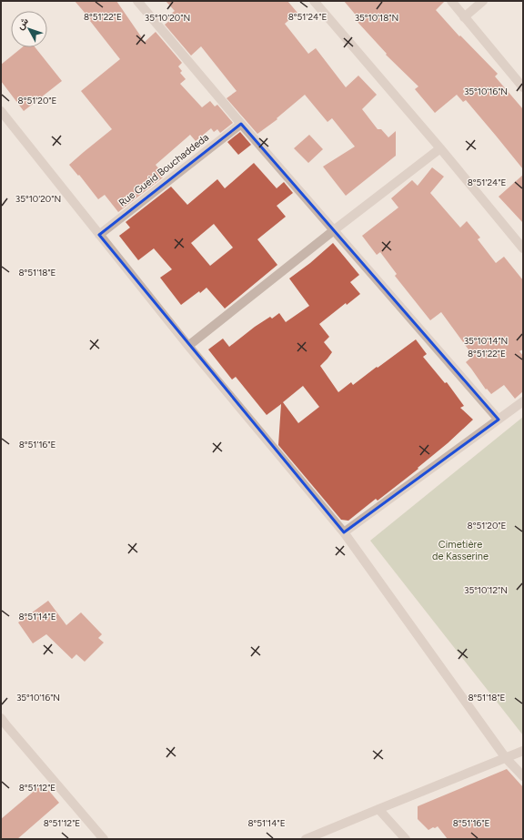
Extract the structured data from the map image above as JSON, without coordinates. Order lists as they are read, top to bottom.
{
  "streets": {
    "street": ["Rue Gueid Bouchaddeda"]
  },
  "parks": ["Cimetière de Kasserine"],
  "north": "top left",
  "coordinates": [
    "8°51'24\"E",
    "8°51'22\"E",
    "35°10'20\"N",
    "35°10'18\"N",
    "35°10'16\"N",
    "8°51'20\"E",
    "8°51'18\"E",
    "35°10'14\"N",
    "8°51'16\"E",
    "35°10'12\"N",
    "8°51'14\"E",
    "8°51'12\"E"
  ]
}
